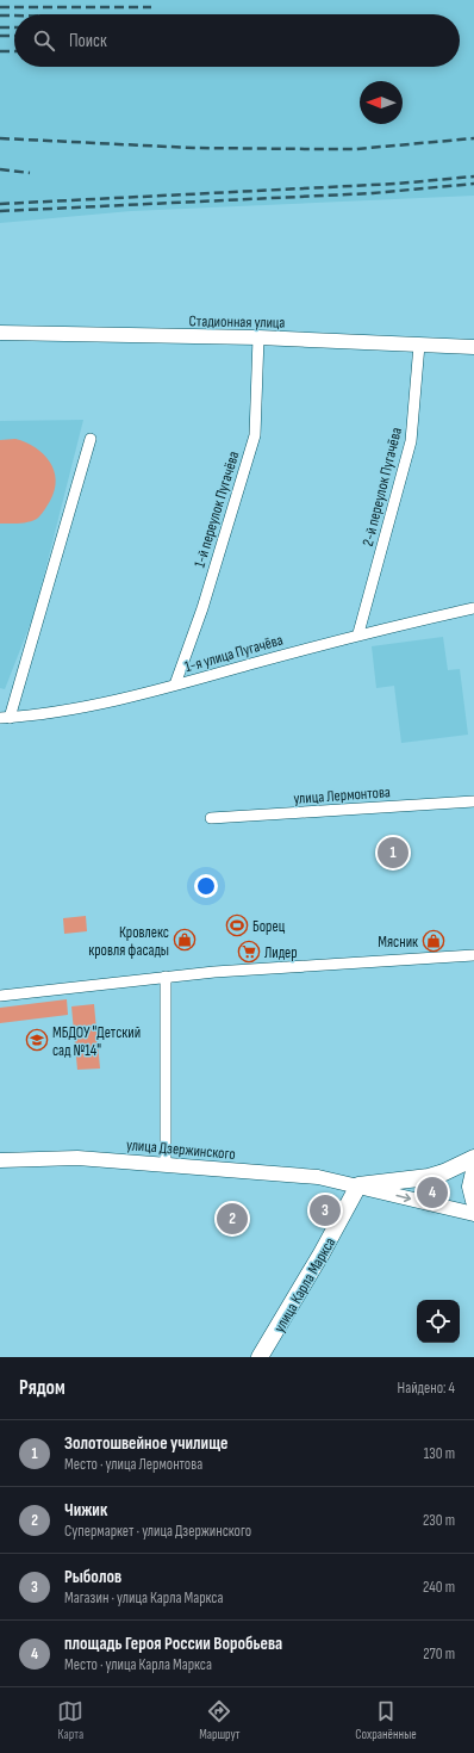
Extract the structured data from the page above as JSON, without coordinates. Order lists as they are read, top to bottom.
{
  "streets": {
    "main road": ["Стадионная улица", "улица Дзержинского", "улица Карла Маркса"],
    "street": [
      "2-й переулок Пугачёва",
      "1-й переулок Пугачёва",
      "1-я улица Пугачёва",
      "улица Лермонтова"
    ]
  },
  "crossings": [
    ["Стадионная улица", "2-й переулок Пугачёва"],
    ["Стадионная улица", "1-й переулок Пугачёва"],
    ["2-й переулок Пугачёва", "1-я улица Пугачёва"],
    ["1-й переулок Пугачёва", "1-я улица Пугачёва"],
    ["улица Дзержинского", "улица Карла Маркса"]
  ],
  "places": {
    "sports": ["Борец"],
    "shop": ["Кровлекс кровля фасады", "Мясник"],
    "supermarket": ["Лидер"],
    "school or university": ["МБДОУ \"Детский сад №14\""]
  },
  "north": "left",
  "page": {
    "search": "Поиск",
    "pins": [
      "1",
      "4",
      "3",
      "2"
    ],
    "heading": ["Рядом", "Найдено: 4"],
    "list": [
      {
        "mark": "1",
        "name": "Золотошвейное училище",
        "note": "Место · улица Лермонтова",
        "value": "130 m"
      },
      {
        "mark": "2",
        "name": "Чижик",
        "note": "Супермаркет · улица Дзержинского",
        "value": "230 m"
      },
      {
        "mark": "3",
        "name": "Рыболов",
        "note": "Магазин · улица Карла Маркса",
        "value": "240 m"
      },
      {
        "mark": "4",
        "name": "площадь Героя России Воробьева",
        "note": "Место · улица Карла Маркса",
        "value": "270 m"
      }
    ],
    "nav": ["Карта", "Маршрут", "Сохранённые"]
  }
}
